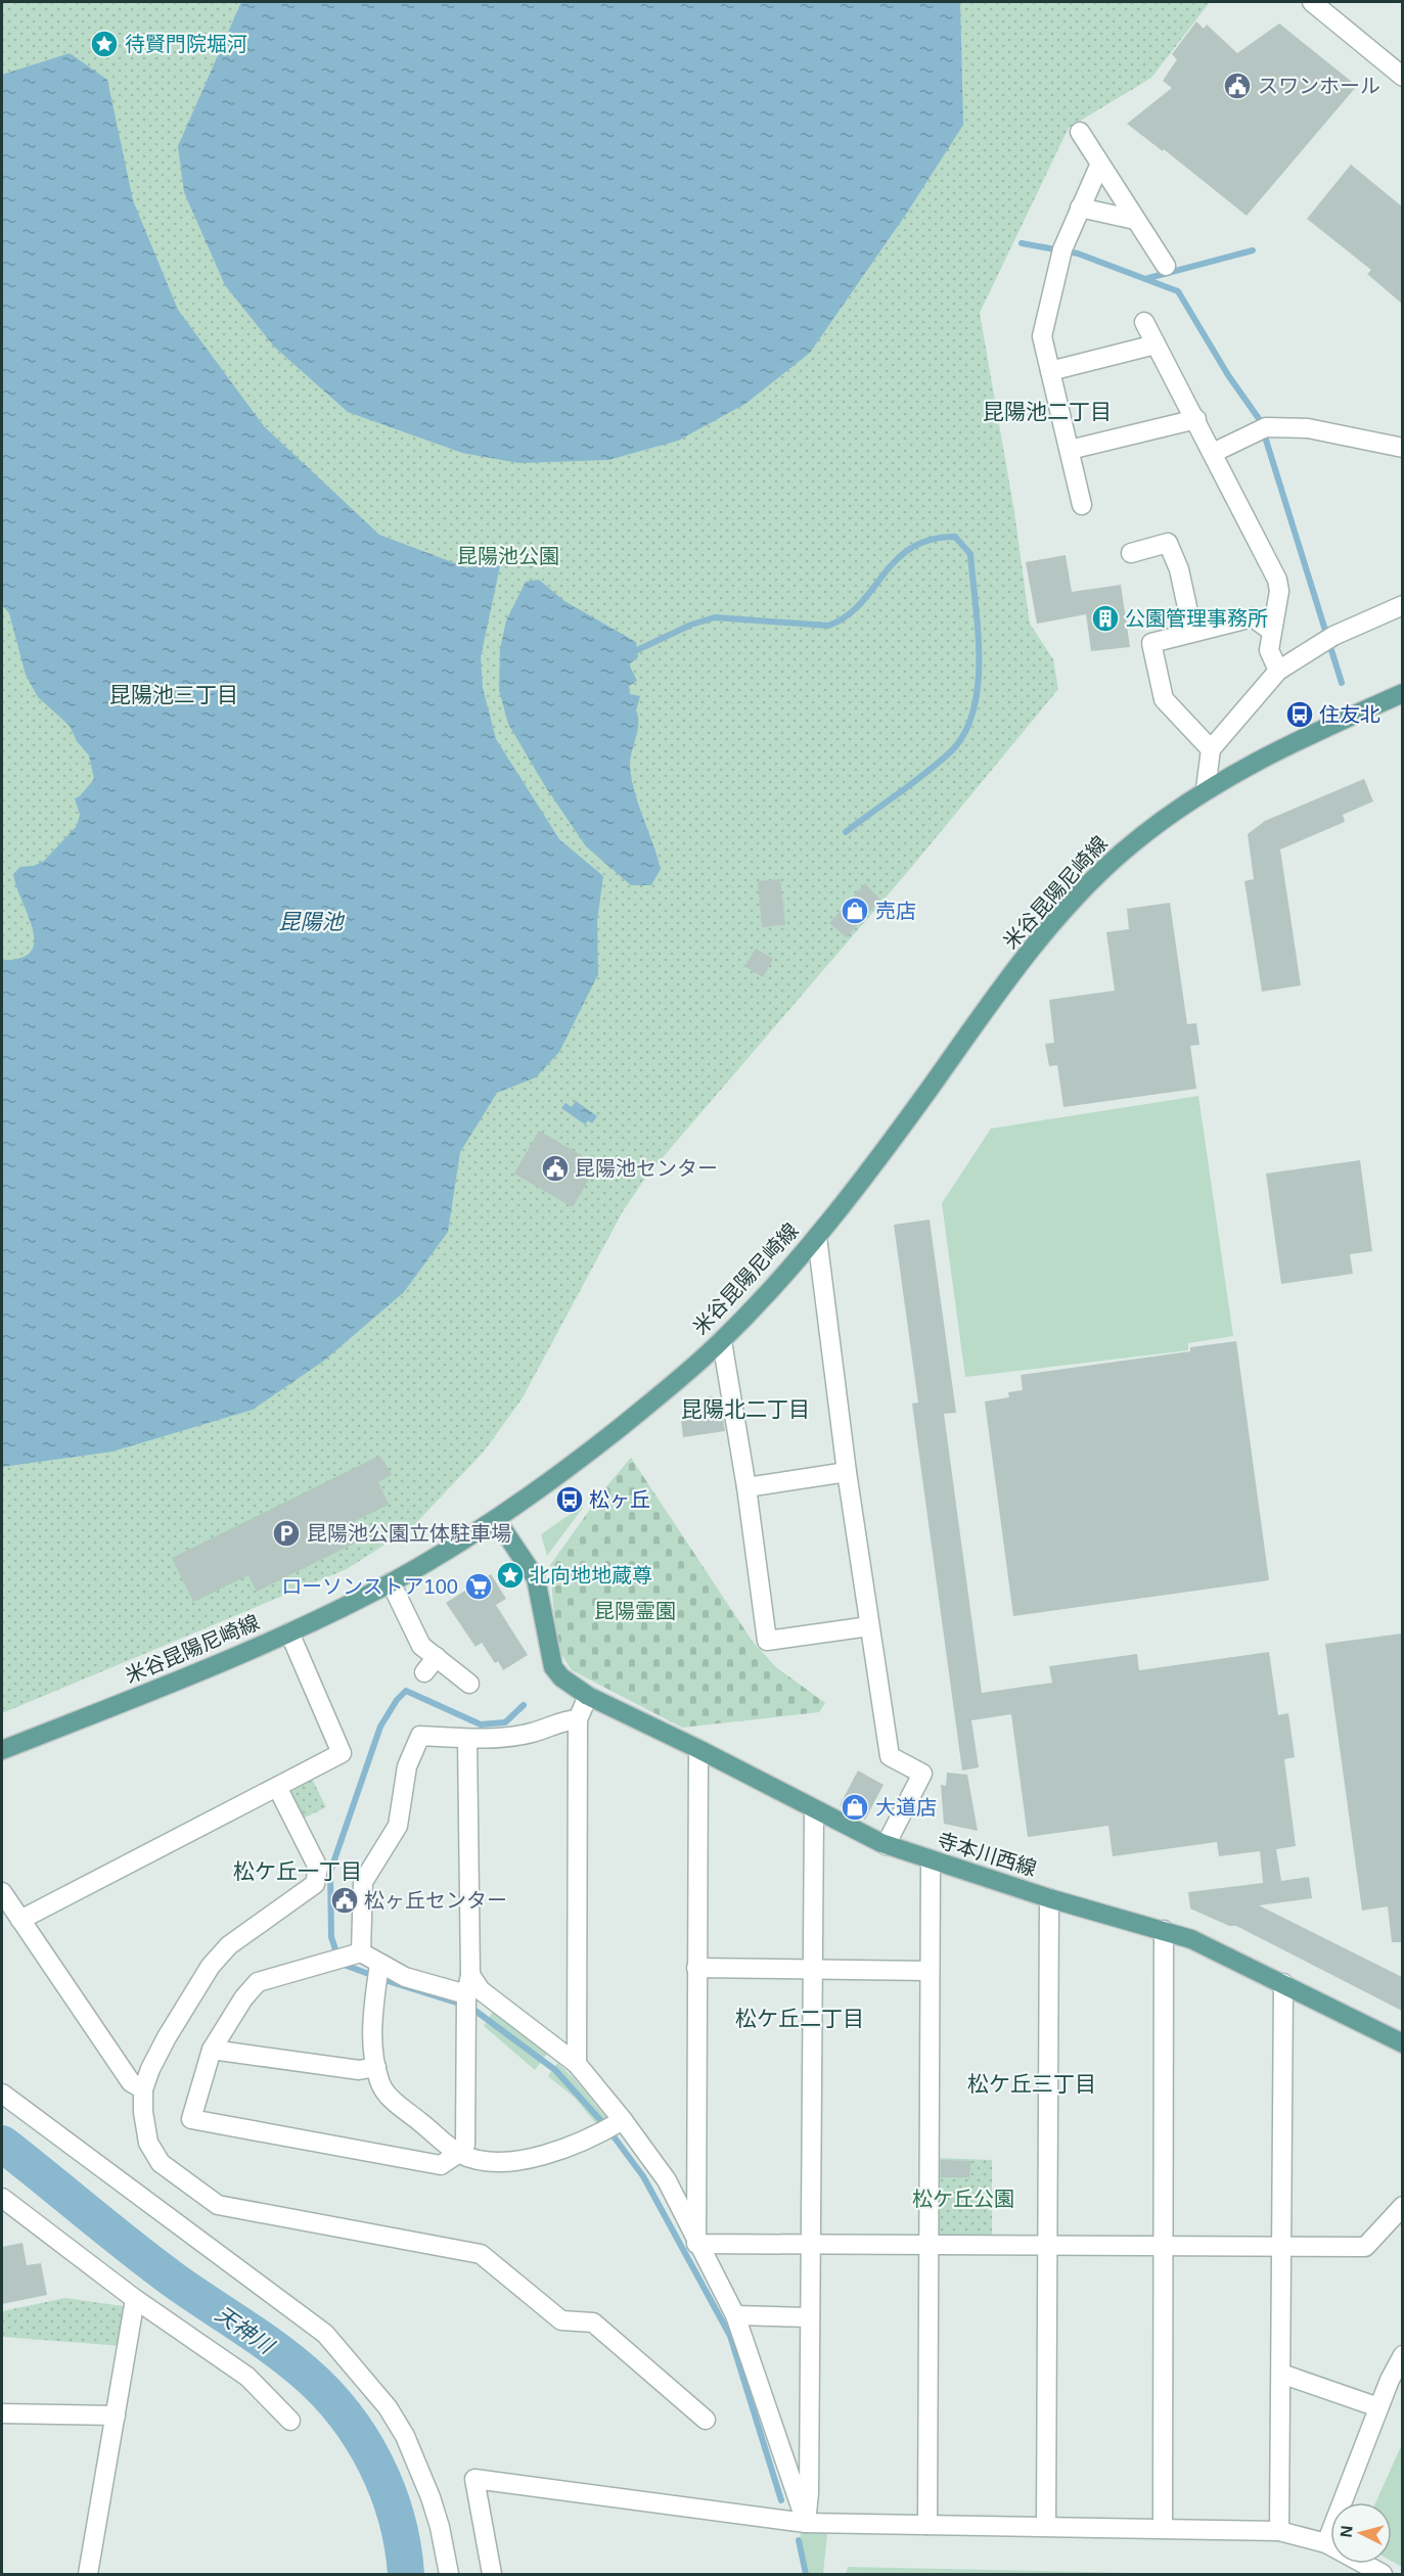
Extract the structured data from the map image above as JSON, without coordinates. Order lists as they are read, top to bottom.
{
  "streets": {
    "main road": ["米谷昆陽尼崎線", "寺本川西線"]
  },
  "crossings": [
    ["米谷昆陽尼崎線", "寺本川西線"]
  ],
  "districts": [
    "昆陽池二丁目",
    "昆陽池三丁目",
    "昆陽北二丁目",
    "松ケ丘一丁目",
    "松ケ丘二丁目",
    "松ケ丘三丁目"
  ],
  "water": ["昆陽池", "天神川"],
  "parks": ["昆陽池公園", "昆陽霊園", "松ケ丘公園"],
  "places": {
    "place": ["待賢門院堀河", "北向地地蔵尊"],
    "public building": ["スワンホール", "昆陽池センター", "松ヶ丘センター"],
    "building": ["公園管理事務所"],
    "bus stop": ["住友北", "松ヶ丘"],
    "shop": ["売店", "大道店"],
    "parking": ["昆陽池公園立体駐車場"],
    "supermarket": ["ローソンストア100"]
  },
  "north": "left"
}
